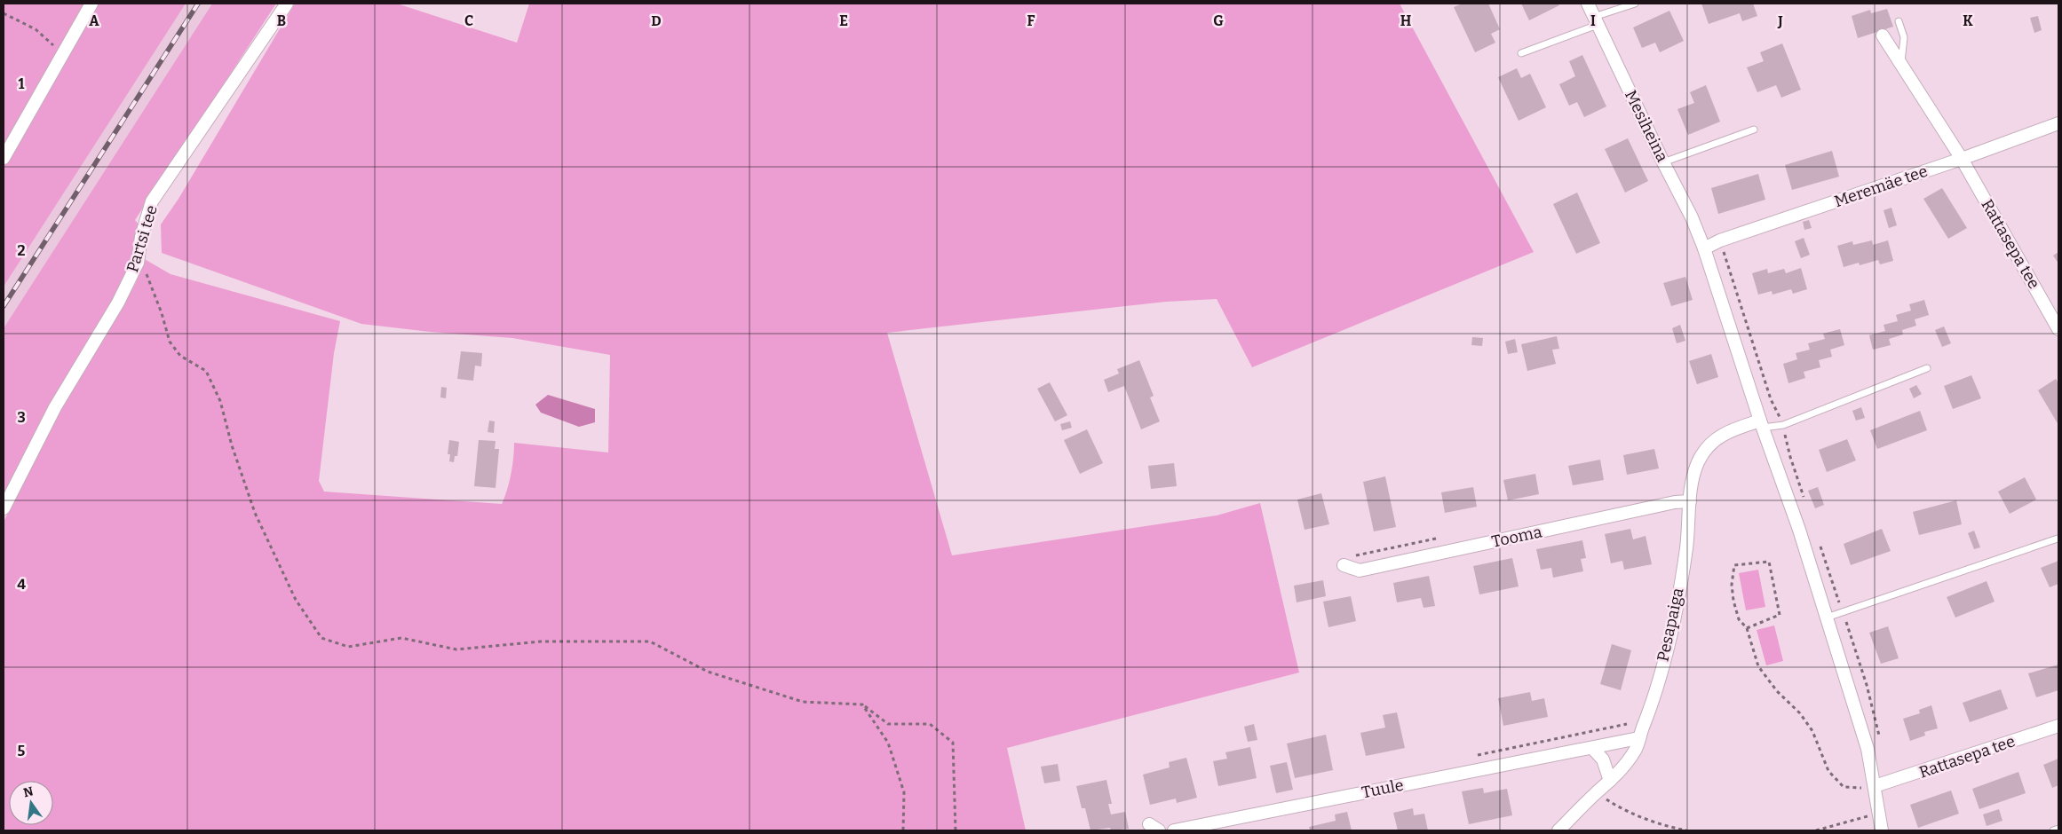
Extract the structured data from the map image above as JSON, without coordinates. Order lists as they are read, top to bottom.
{
  "streets": {
    "street": [
      "Mesiheina",
      "Meremäe tee",
      "Partsi tee",
      "Rattasepa tee",
      "Tooma",
      "Pesapaiga",
      "Tuule"
    ]
  },
  "crossings": [
    ["Mesiheina", "Meremäe tee"],
    ["Meremäe tee", "Rattasepa tee"],
    ["Tooma", "Pesapaiga"],
    ["Pesapaiga", "Tuule"]
  ],
  "north": "top",
  "grid": {
    "columns": [
      "A",
      "B",
      "C",
      "D",
      "E",
      "F",
      "G",
      "H",
      "I",
      "J",
      "K"
    ],
    "rows": [
      "1",
      "2",
      "3",
      "4",
      "5"
    ]
  }
}
